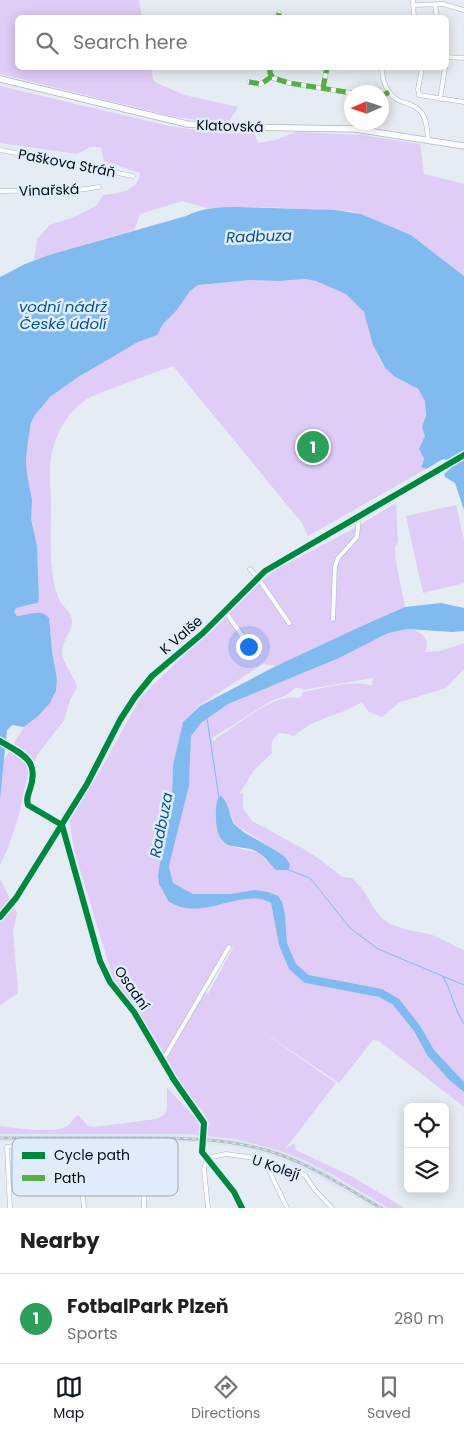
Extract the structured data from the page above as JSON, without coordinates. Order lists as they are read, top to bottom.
{
  "streets": {
    "main road": ["Klatovská"],
    "street": [
      "Paškova Stráň",
      "Vinařská",
      "K Valše",
      "Osadní",
      "U Kolejí"
    ]
  },
  "crossings": [
    ["K Valše", "Osadní"]
  ],
  "water": ["Radbuza", "vodní nádrž České údolí"],
  "legend": ["Cycle path", "Path"],
  "north": "left",
  "page": {
    "search": "Search here",
    "pins": "1",
    "heading": "Nearby",
    "list": [
      {
        "mark": "1",
        "name": "FotbalPark Plzeň",
        "note": "Sports",
        "value": "280 m"
      }
    ],
    "nav": ["Map", "Directions", "Saved"]
  }
}
